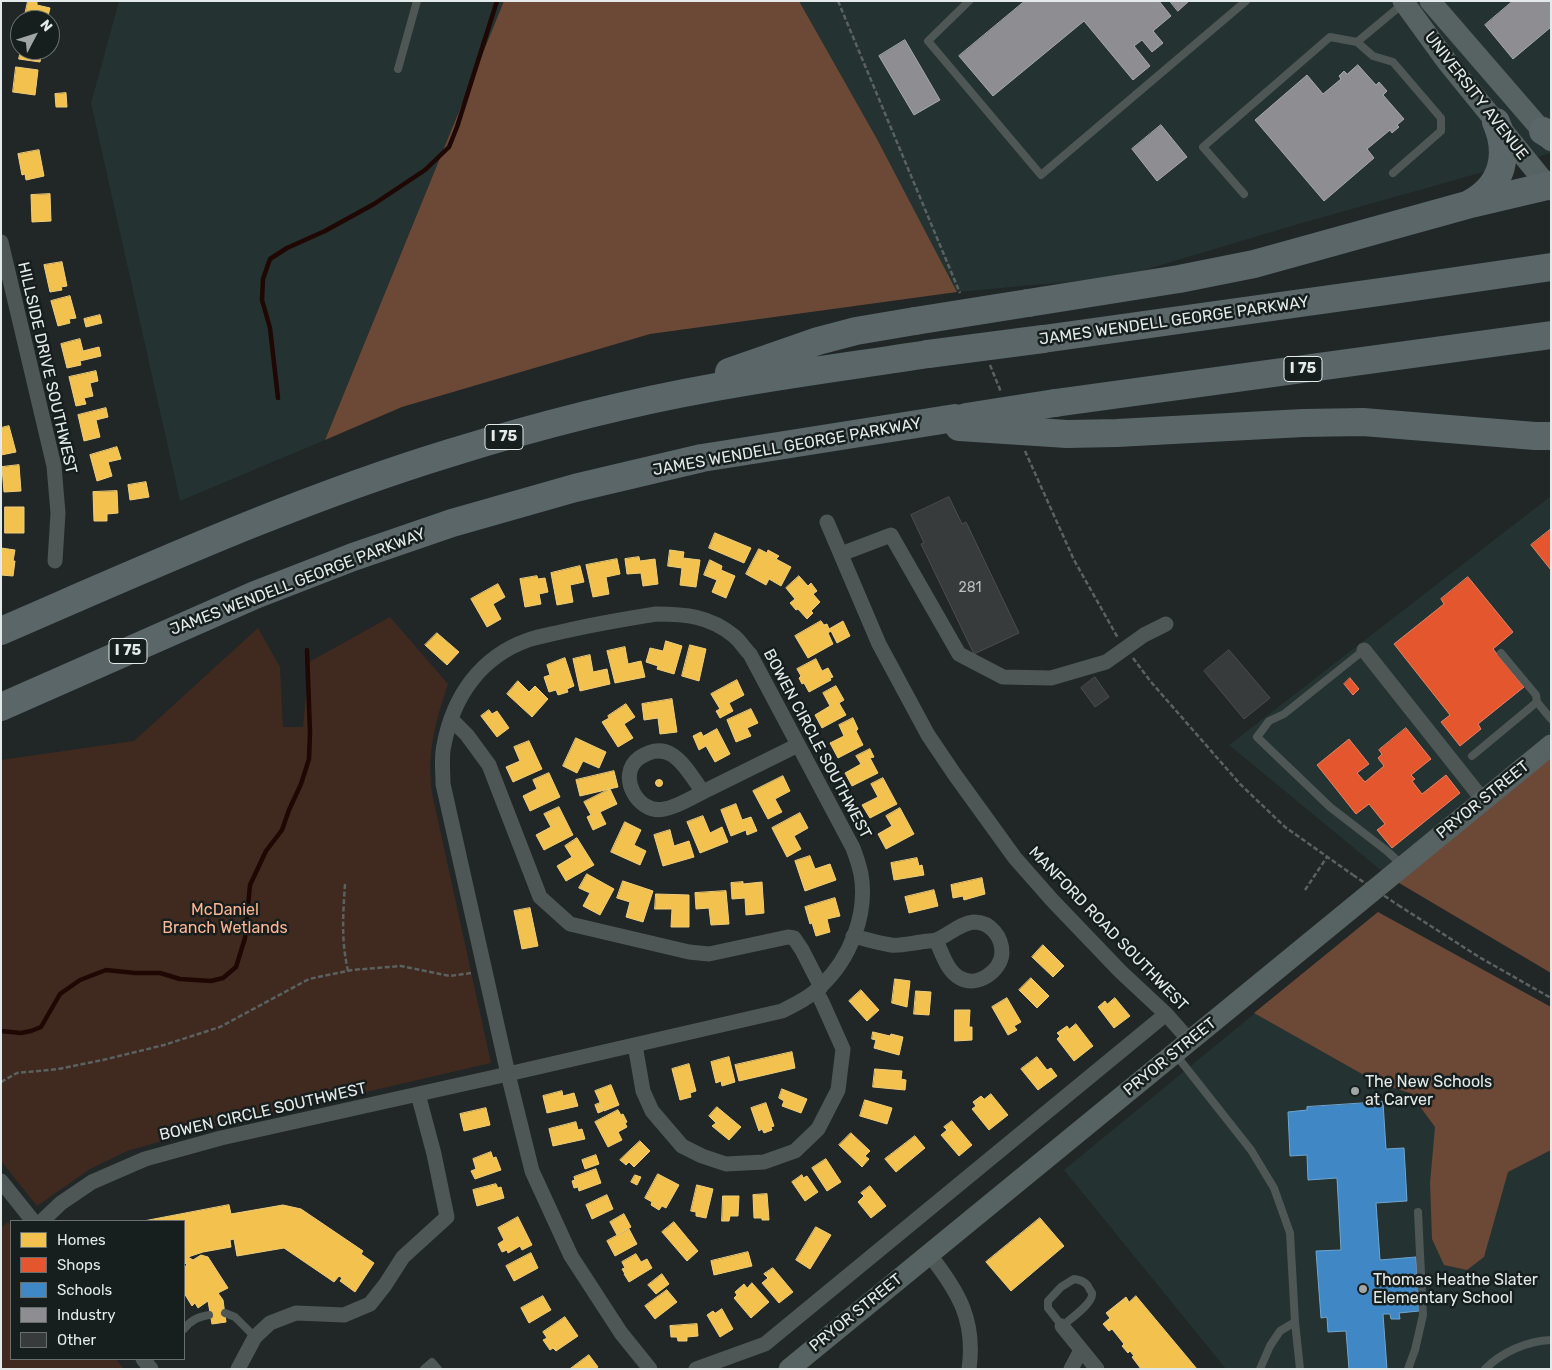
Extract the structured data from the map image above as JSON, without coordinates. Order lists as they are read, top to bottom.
{
  "streets": {
    "highway": ["JAMES WENDELL GEORGE PARKWAY", "I 75"],
    "main road": ["UNIVERSITY AVENUE", "PRYOR STREET"],
    "street": ["HILLSIDE DRIVE SOUTHWEST", "BOWEN CIRCLE SOUTHWEST", "MANFORD ROAD SOUTHWEST"]
  },
  "crossings": [
    ["PRYOR STREET", "MANFORD ROAD SOUTHWEST"]
  ],
  "parks": ["McDaniel Branch Wetlands"],
  "places": ["The New Schools at Carver", "Thomas Heathe Slater Elementary School"],
  "house_numbers": ["281"],
  "legend": [
    "Homes",
    "Shops",
    "Schools",
    "Industry",
    "Other"
  ],
  "north": "top right"
}
